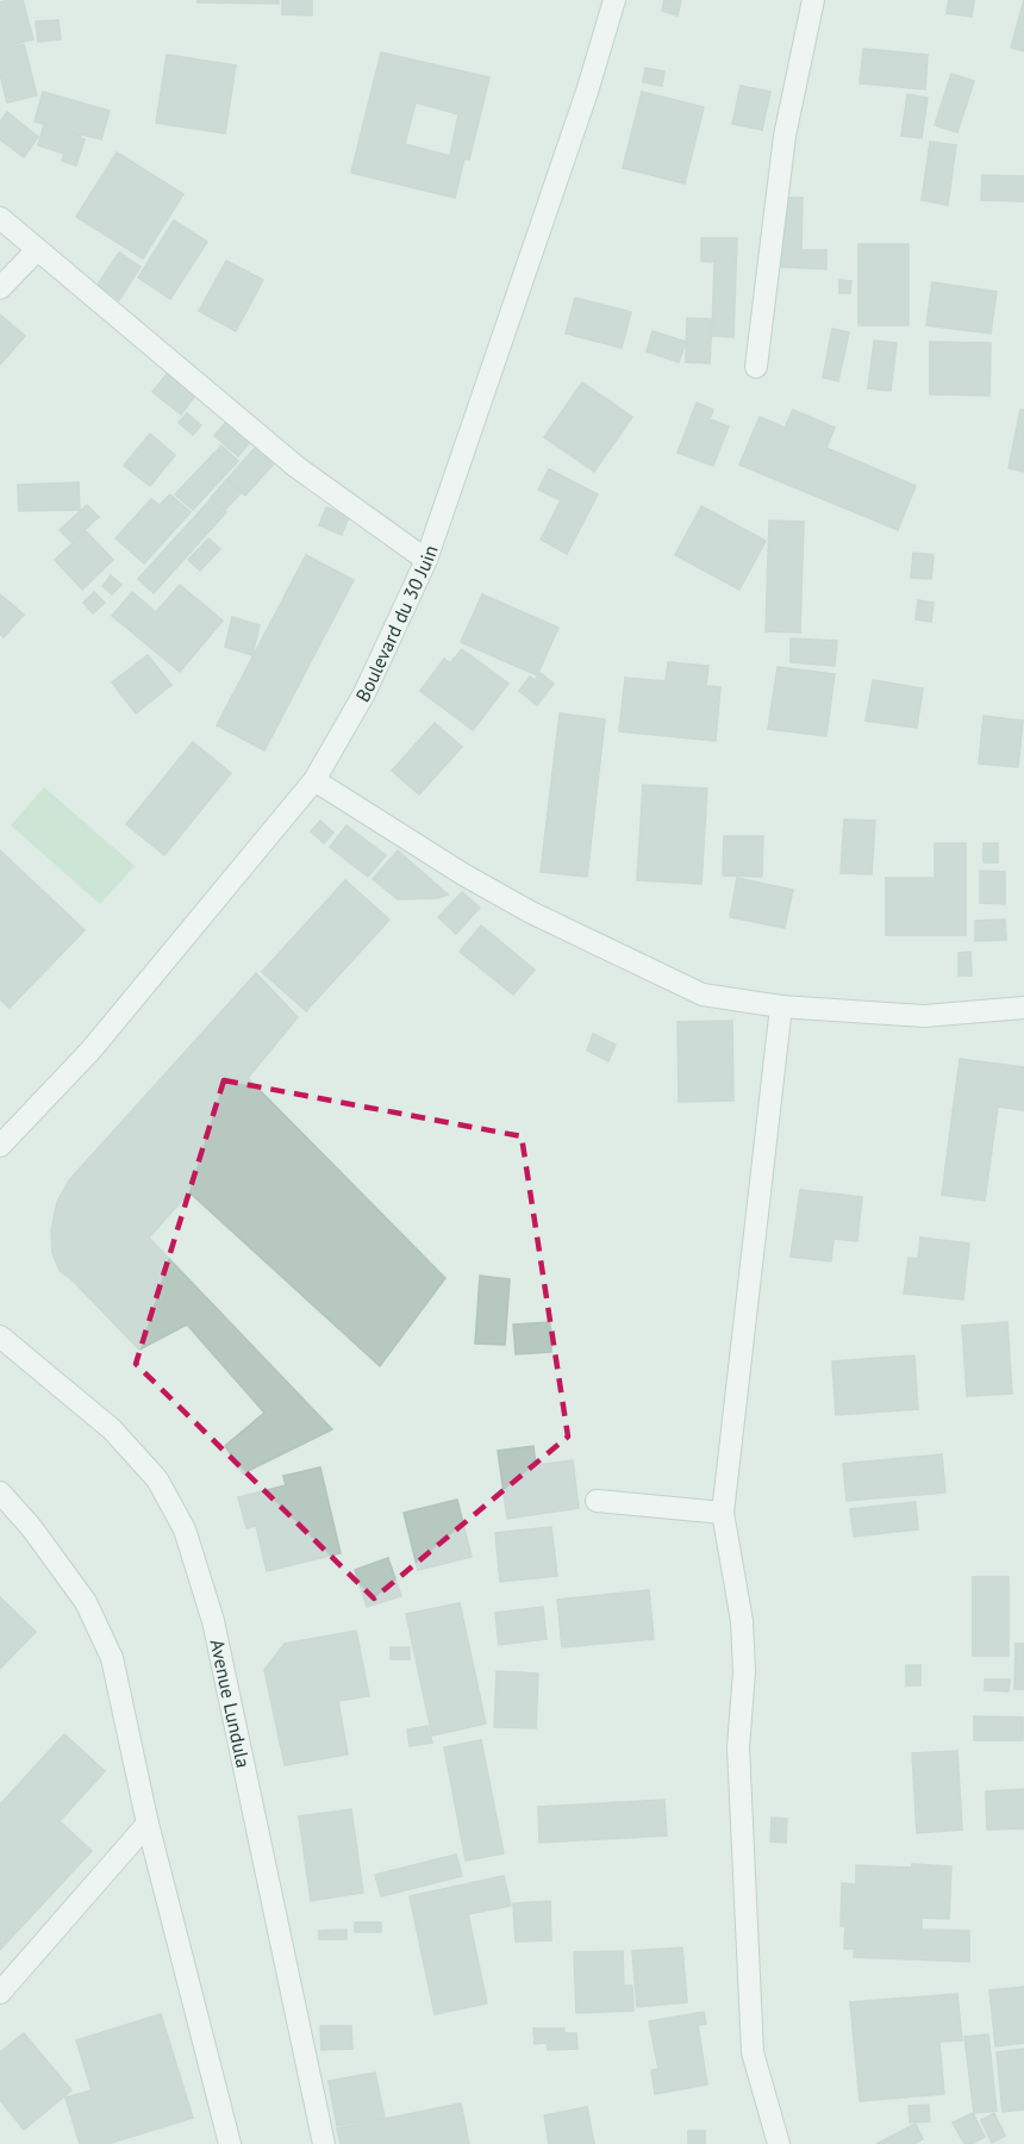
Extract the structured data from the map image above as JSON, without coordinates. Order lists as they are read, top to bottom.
{
  "streets": {
    "street": ["Boulevard du 30 Juin", "Avenue Lundula"]
  }
}
